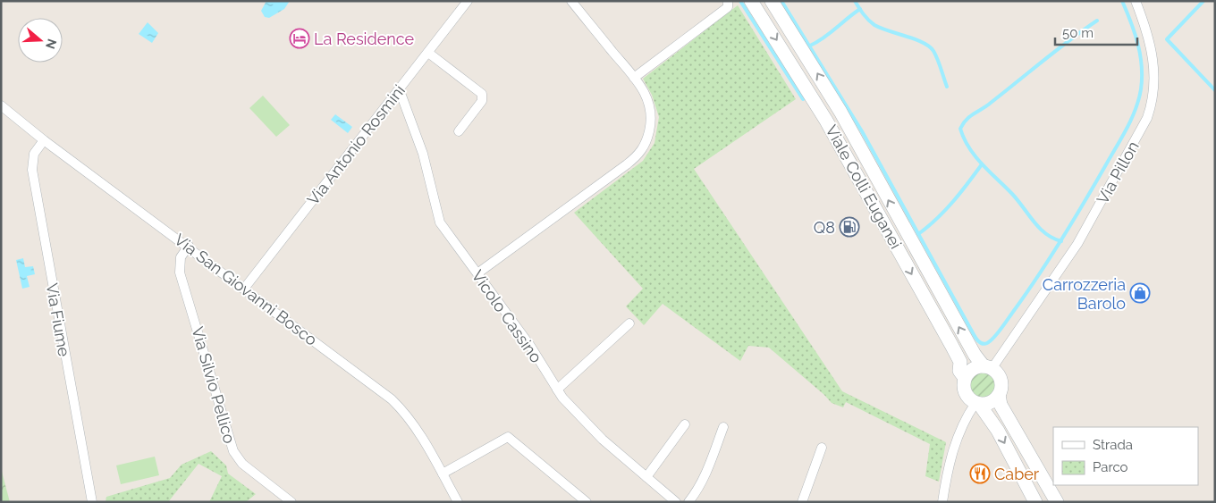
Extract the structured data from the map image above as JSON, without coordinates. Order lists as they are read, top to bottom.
{
  "streets": {
    "main road": ["Viale Colli Euganei"],
    "street": [
      "Via Antonio Rosmini",
      "Via Pillon",
      "Via San Giovanni Bosco",
      "Vicolo Cassino",
      "Via Fiume",
      "Via Silvio Pellico"
    ]
  },
  "crossings": [
    ["Via Antonio Rosmini", "Via San Giovanni Bosco"],
    ["Via Antonio Rosmini", "Vicolo Cassino"],
    ["Via Pillon", "Viale Colli Euganei"],
    ["Via San Giovanni Bosco", "Via Fiume"],
    ["Via San Giovanni Bosco", "Via Silvio Pellico"]
  ],
  "places": {
    "hotel": ["La Residence"],
    "fuel station": ["Q8"],
    "shop": ["Carrozzeria Barolo"],
    "restaurant": ["Caber"]
  },
  "legend": ["Strada", "Parco"],
  "scale_bar": "50 m",
  "north": "right"
}
